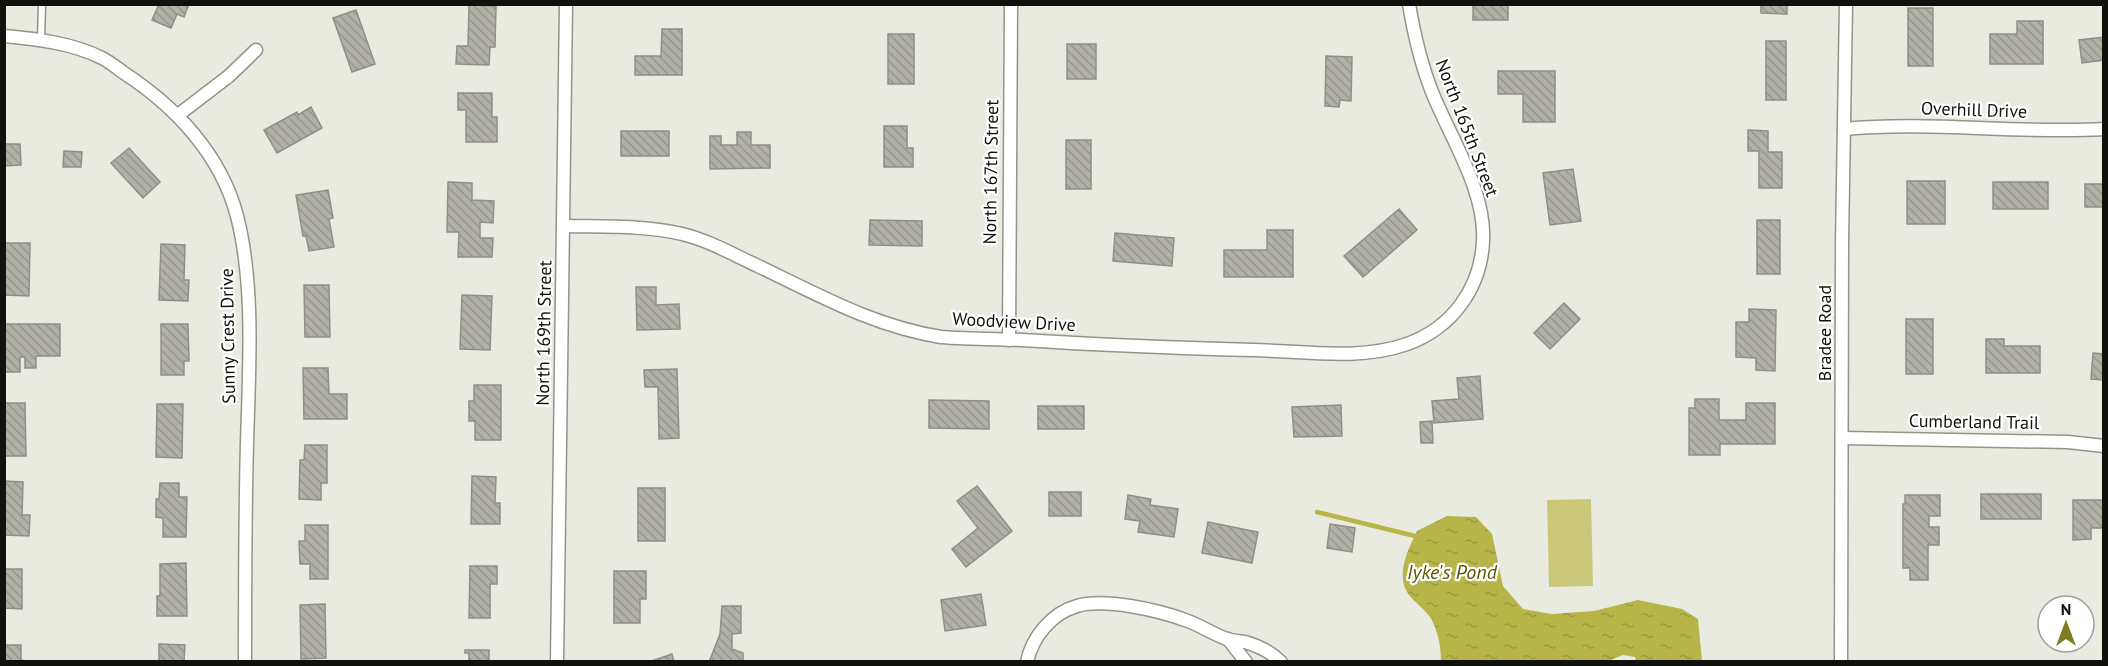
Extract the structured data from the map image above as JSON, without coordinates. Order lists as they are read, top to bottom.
{
  "streets": {
    "street": [
      "Overhill Drive",
      "North 165th Street",
      "North 167th Street",
      "Woodview Drive",
      "North 169th Street",
      "Bradee Road",
      "Sunny Crest Drive",
      "Cumberland Trail"
    ]
  },
  "crossings": [
    ["Overhill Drive", "Bradee Road"],
    ["North 165th Street", "Woodview Drive"],
    ["North 167th Street", "Woodview Drive"],
    ["Woodview Drive", "North 169th Street"],
    ["Bradee Road", "Cumberland Trail"]
  ],
  "water": ["Iyke's Pond"],
  "north": "top"
}
